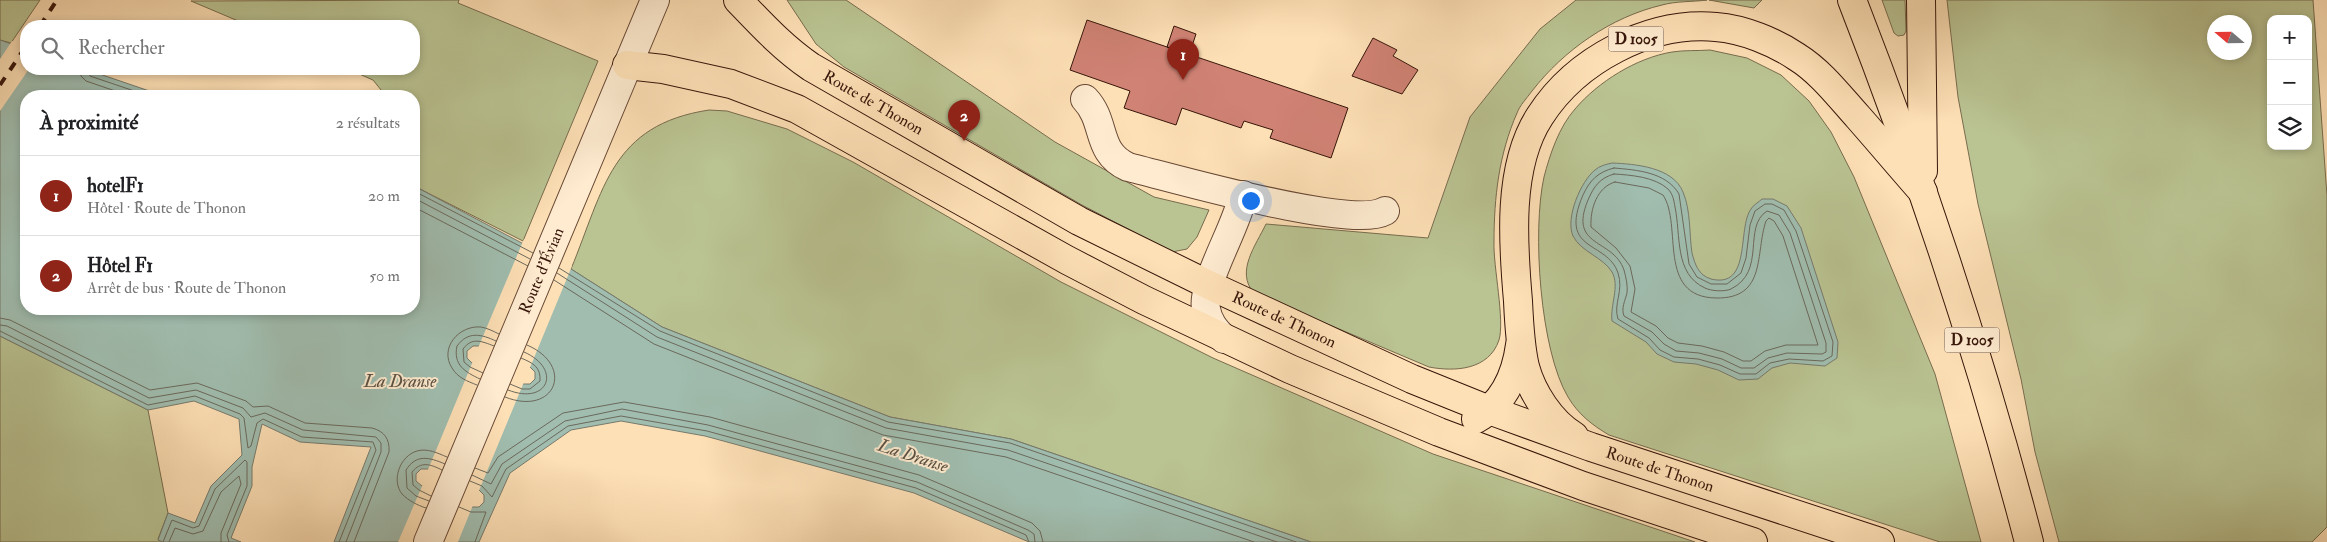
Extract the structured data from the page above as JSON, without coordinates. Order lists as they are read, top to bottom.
{
  "streets": {
    "main road": ["D 1005", "Route de Thonon"],
    "street": ["Route d'Évian"]
  },
  "crossings": [
    ["D 1005", "Route de Thonon"]
  ],
  "water": ["La Dranse"],
  "north": "left",
  "page": {
    "map_buttons": ["+", "−"],
    "search": "Rechercher",
    "pins": ["1", "2"],
    "heading": ["À proximité", "2 résultats"],
    "list": [
      {
        "mark": "1",
        "name": "hotelF1",
        "note": "Hôtel · Route de Thonon",
        "value": "20 m"
      },
      {
        "mark": "2",
        "name": "Hôtel F1",
        "note": "Arrêt de bus · Route de Thonon",
        "value": "50 m"
      }
    ]
  }
}
